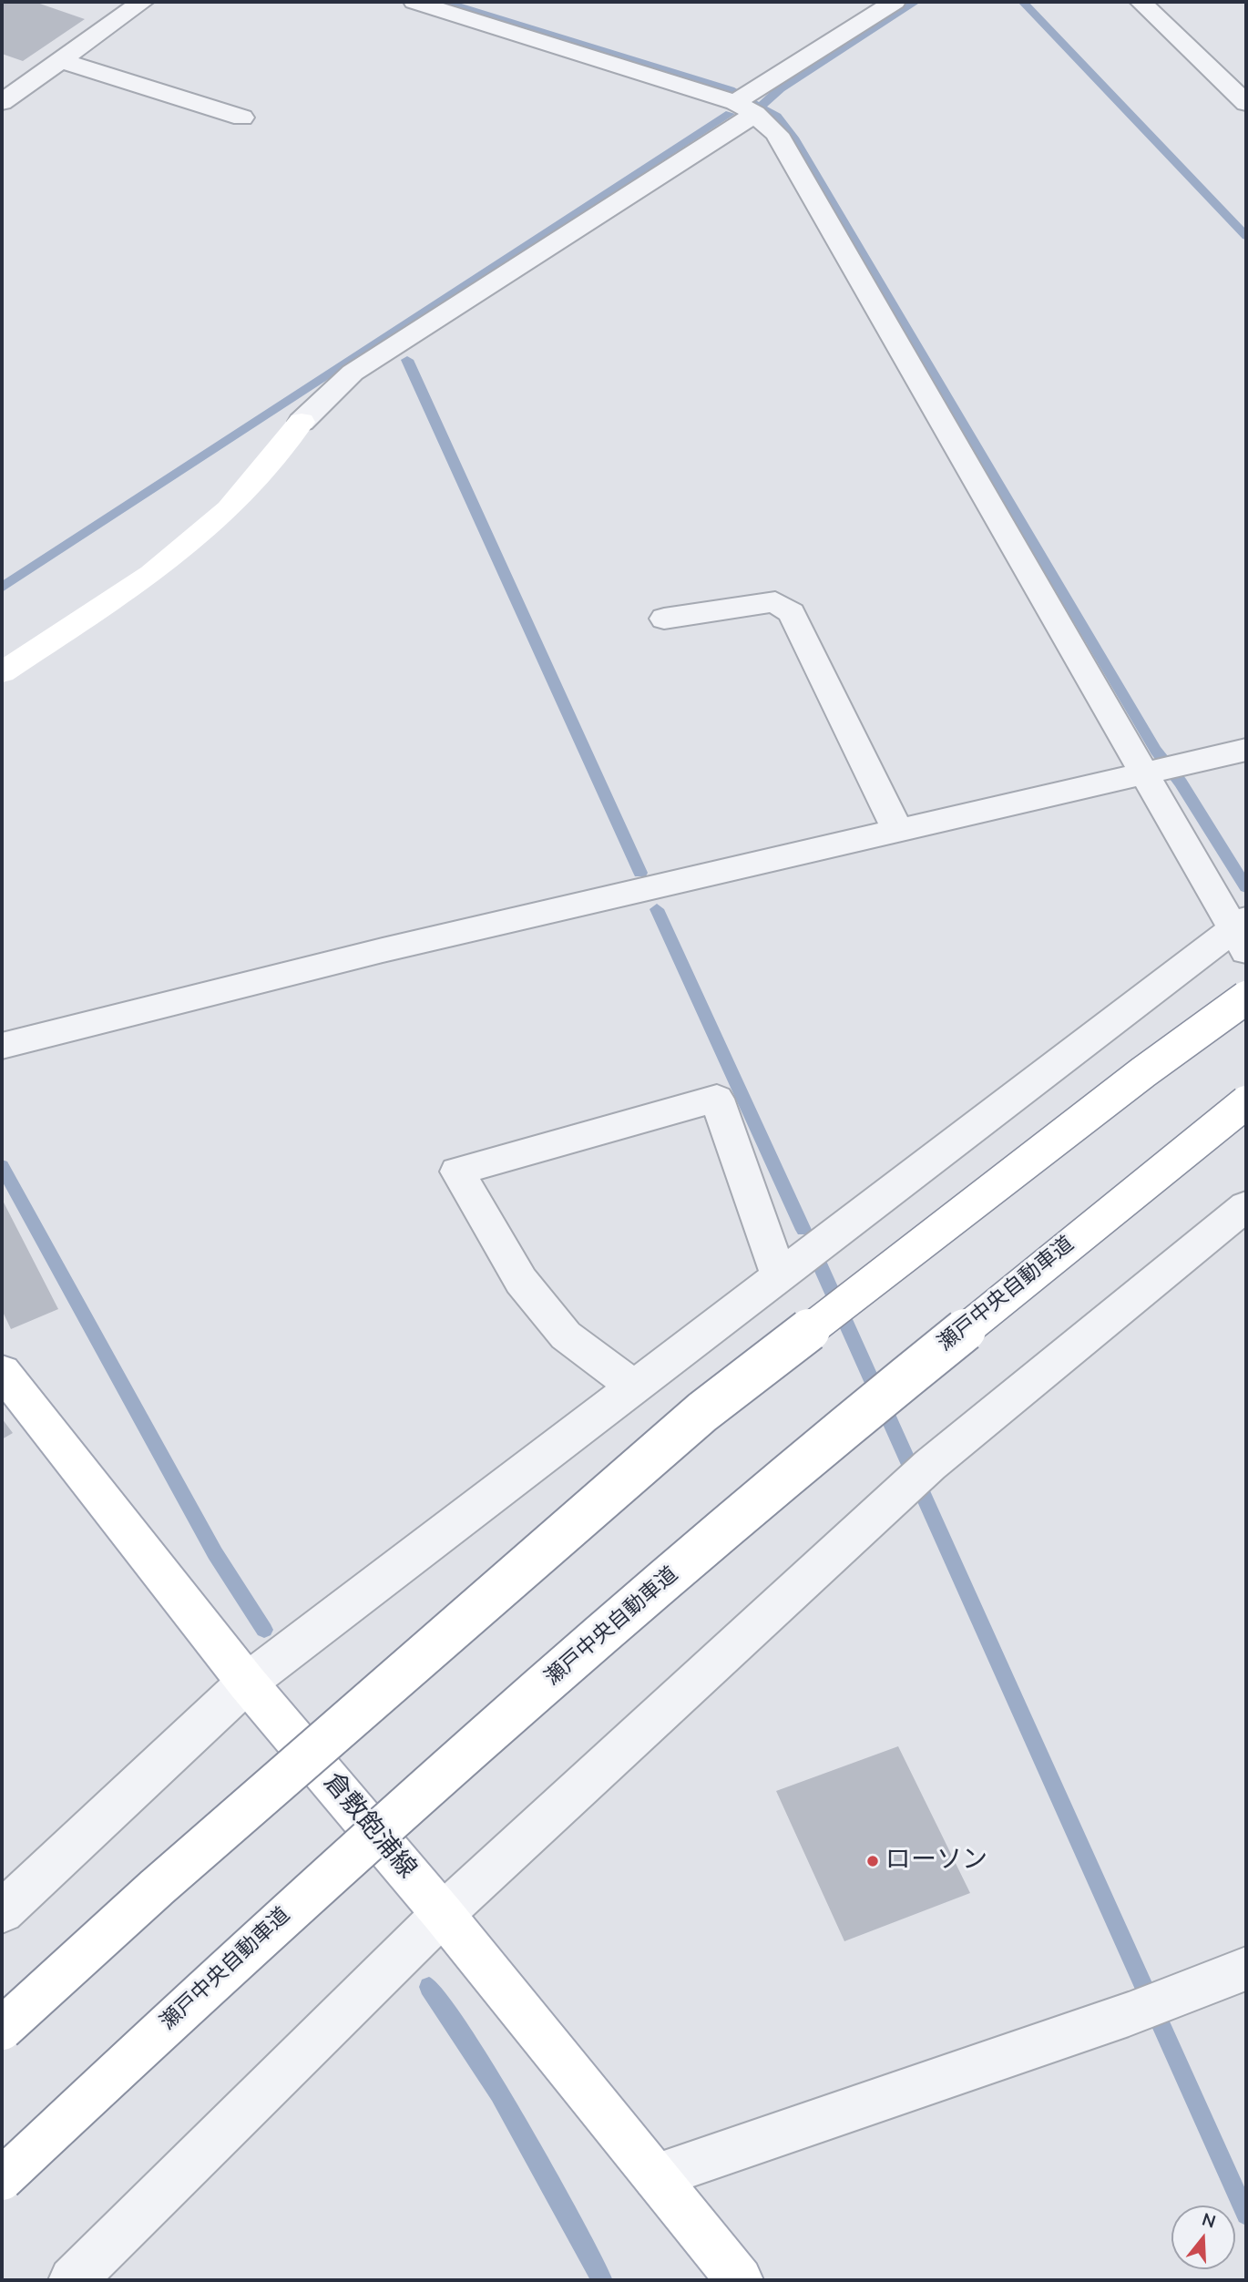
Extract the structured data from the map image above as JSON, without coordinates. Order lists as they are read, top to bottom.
{
  "streets": {
    "main road": ["瀬戸中央自動車道", "倉敷飽浦線"]
  },
  "places": ["ローソン"],
  "north": "top"
}
